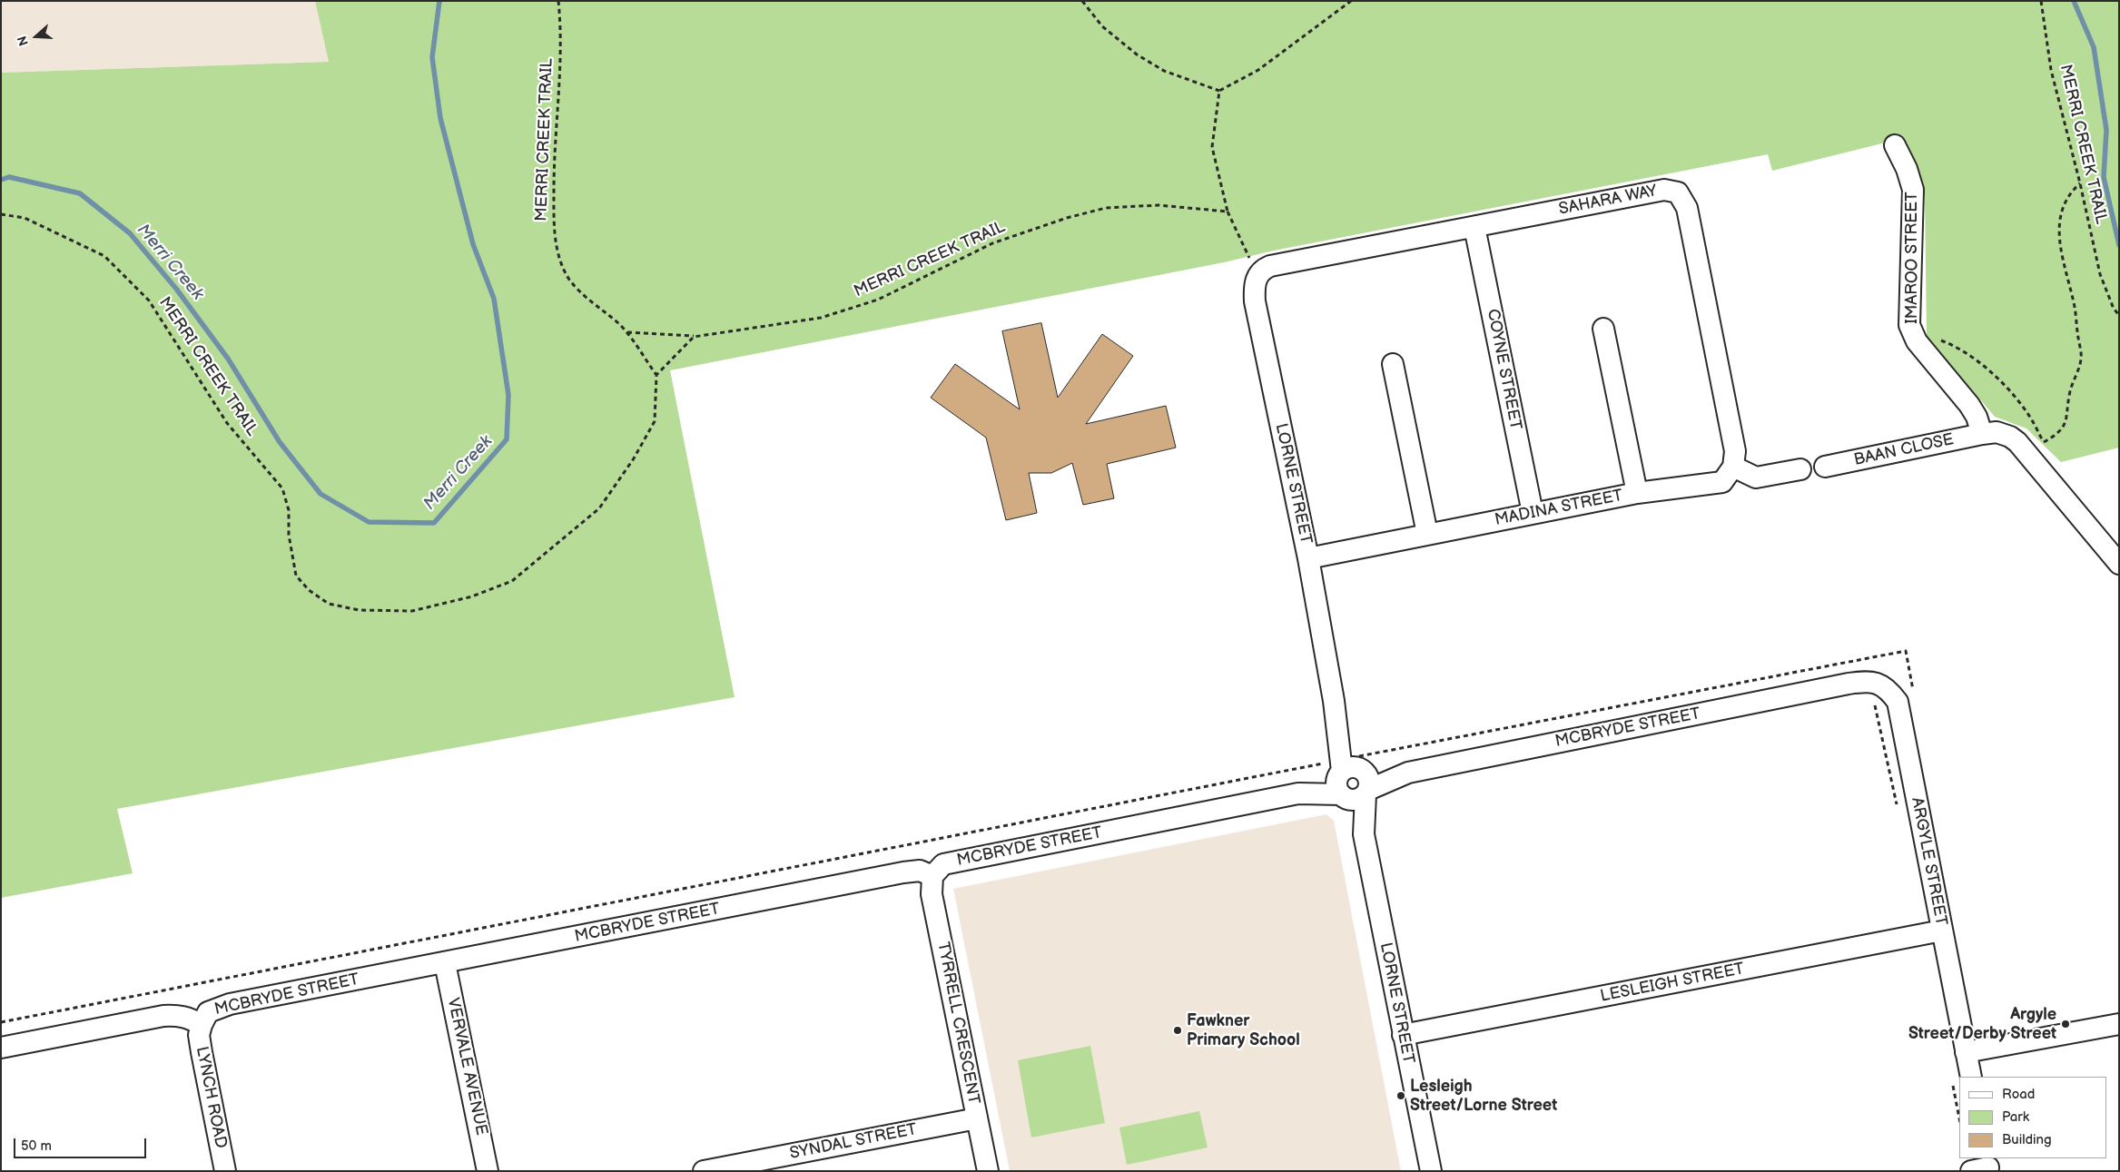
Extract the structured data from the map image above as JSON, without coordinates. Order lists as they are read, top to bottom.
{
  "streets": {
    "street": [
      "SAHARA WAY",
      "IMAROO STREET",
      "COYNE STREET",
      "BAAN CLOSE",
      "LORNE STREET",
      "MADINA STREET",
      "MCBRYDE STREET",
      "ARGYLE STREET",
      "LESLEIGH STREET",
      "TYRRELL CRESCENT",
      "VERVALE AVENUE",
      "LYNCH ROAD",
      "SYNDAL STREET"
    ],
    "path": ["MERRI CREEK TRAIL"]
  },
  "crossings": [
    ["SAHARA WAY", "COYNE STREET"],
    ["SAHARA WAY", "LORNE STREET"],
    ["SAHARA WAY", "MADINA STREET"],
    ["IMAROO STREET", "BAAN CLOSE"],
    ["COYNE STREET", "MADINA STREET"],
    ["LORNE STREET", "MADINA STREET"],
    ["LORNE STREET", "MCBRYDE STREET"],
    ["LORNE STREET", "LESLEIGH STREET"],
    ["MCBRYDE STREET", "ARGYLE STREET"],
    ["MCBRYDE STREET", "TYRRELL CRESCENT"],
    ["MCBRYDE STREET", "VERVALE AVENUE"],
    ["MCBRYDE STREET", "LYNCH ROAD"],
    ["ARGYLE STREET", "LESLEIGH STREET"],
    ["TYRRELL CRESCENT", "SYNDAL STREET"]
  ],
  "water": ["Merri Creek"],
  "places": ["Argyle Street/Derby Street", "Fawkner Primary School", "Lesleigh Street/Lorne Street"],
  "legend": ["Road", "Park", "Building"],
  "scale_bar": "50 m",
  "north": "left"
}
